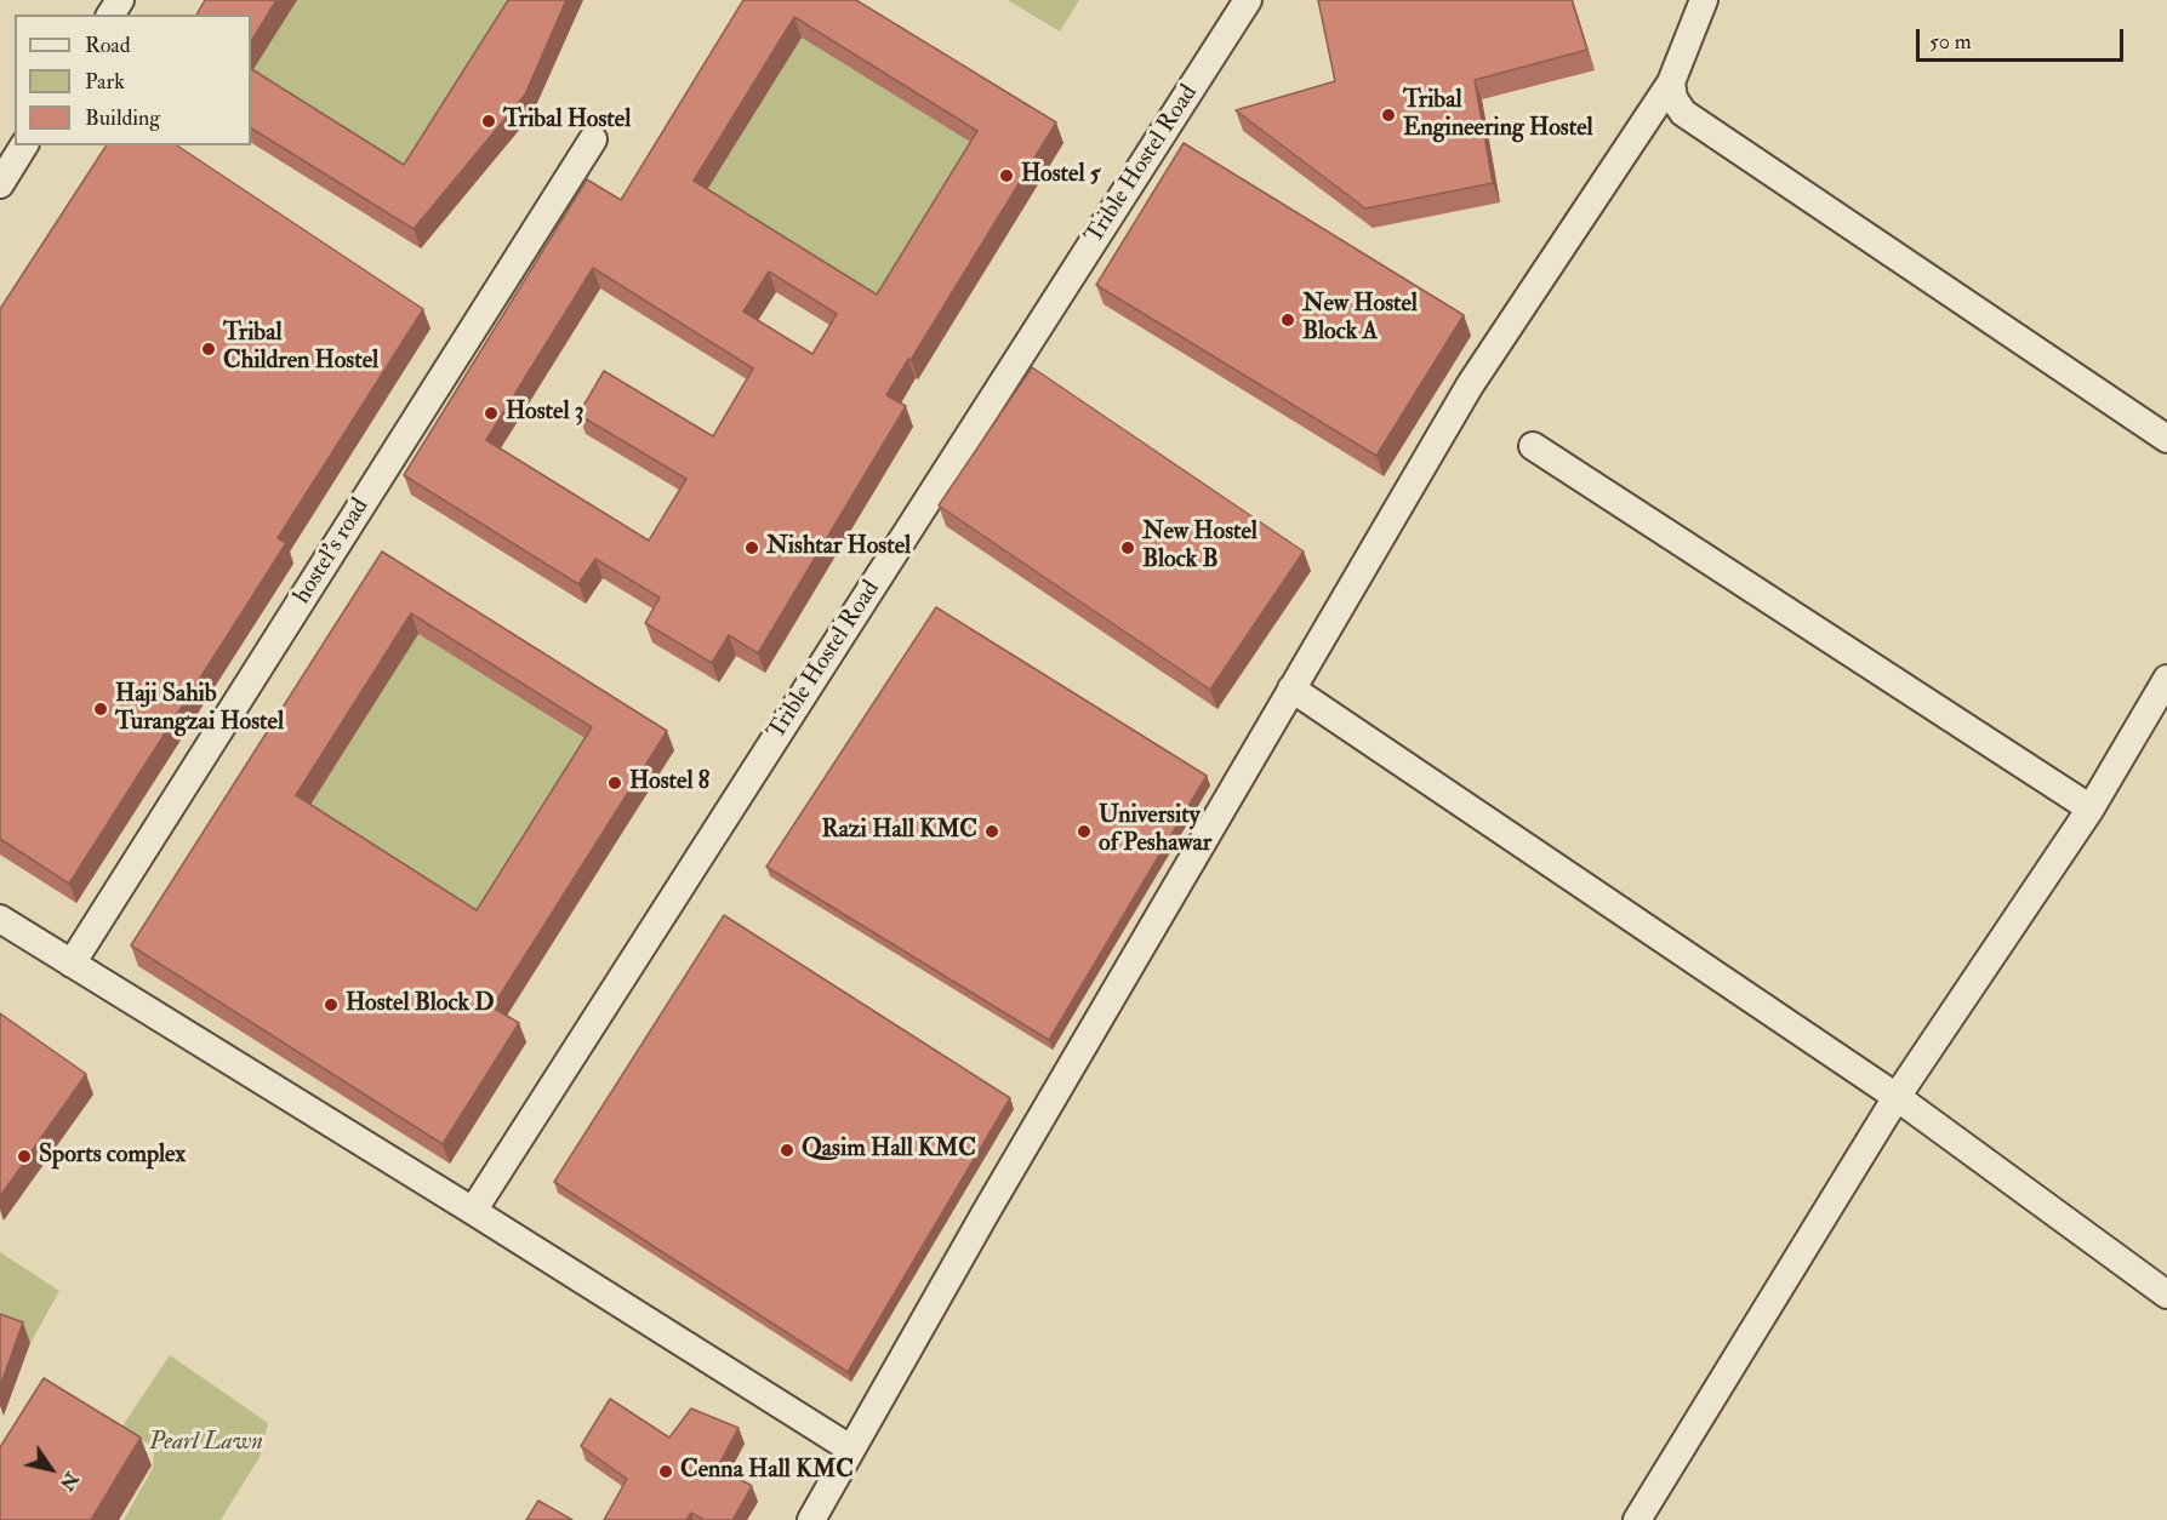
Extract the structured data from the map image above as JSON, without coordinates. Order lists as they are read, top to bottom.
{
  "streets": {
    "street": ["Trible Hostel Road", "hostel's road"]
  },
  "parks": ["Pearl Lawn"],
  "places": [
    "Tribal Engineering Hostel",
    "Tribal Hostel",
    "Hostel 5",
    "New Hostel Block A",
    "Tribal Children Hostel",
    "Hostel 3",
    "Nishtar Hostel",
    "New Hostel Block B",
    "Haji Sahib Turangzai Hostel",
    "Hostel 8",
    "Razi Hall KMC",
    "University of Peshawar",
    "Hostel Block D",
    "Qasim Hall KMC",
    "Sports complex",
    "Cenna Hall KMC"
  ],
  "legend": ["Road", "Park", "Building"],
  "scale_bar": "50 m",
  "north": "bottom right"
}
